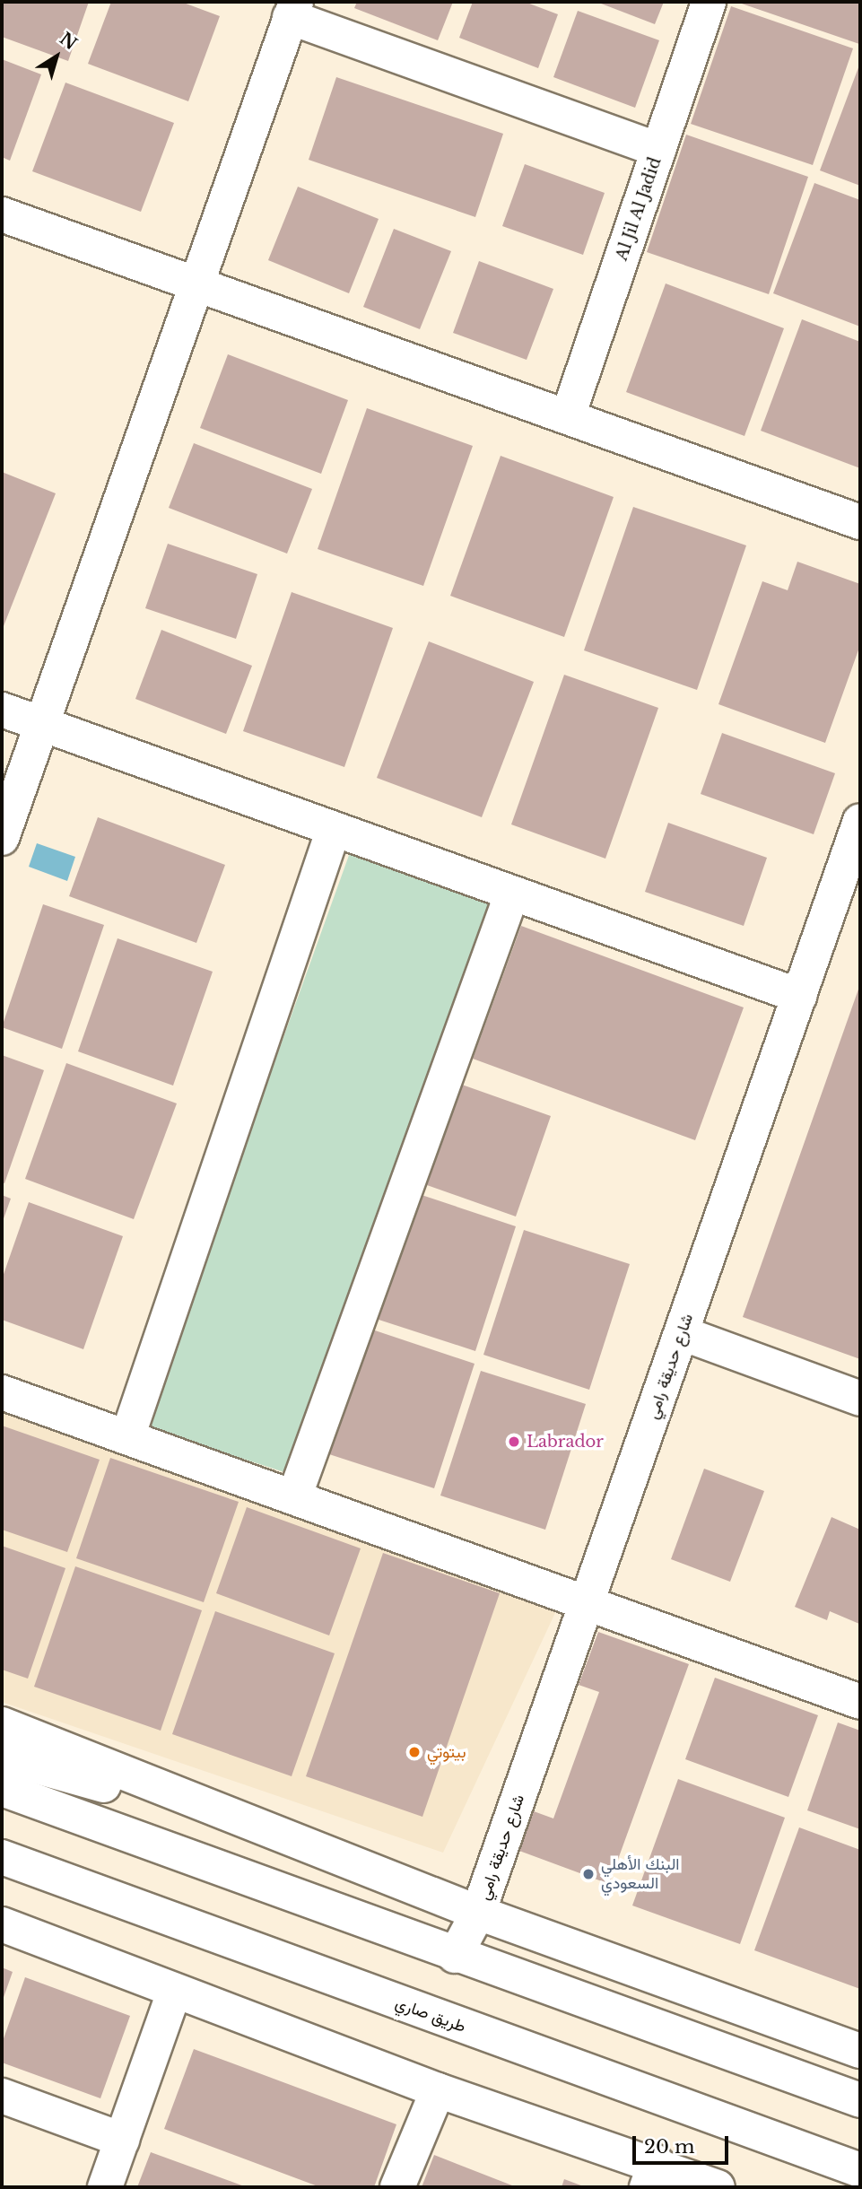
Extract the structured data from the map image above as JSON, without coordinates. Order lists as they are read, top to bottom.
{
  "streets": {
    "street": ["Al Jil Al Jadid", "شارع حديقة رامي", "طريق صاري"]
  },
  "places": ["Labrador", "بيتوتي", "البنك الأهلي السعودي"],
  "scale_bar": "20 m",
  "north": "top right"
}
